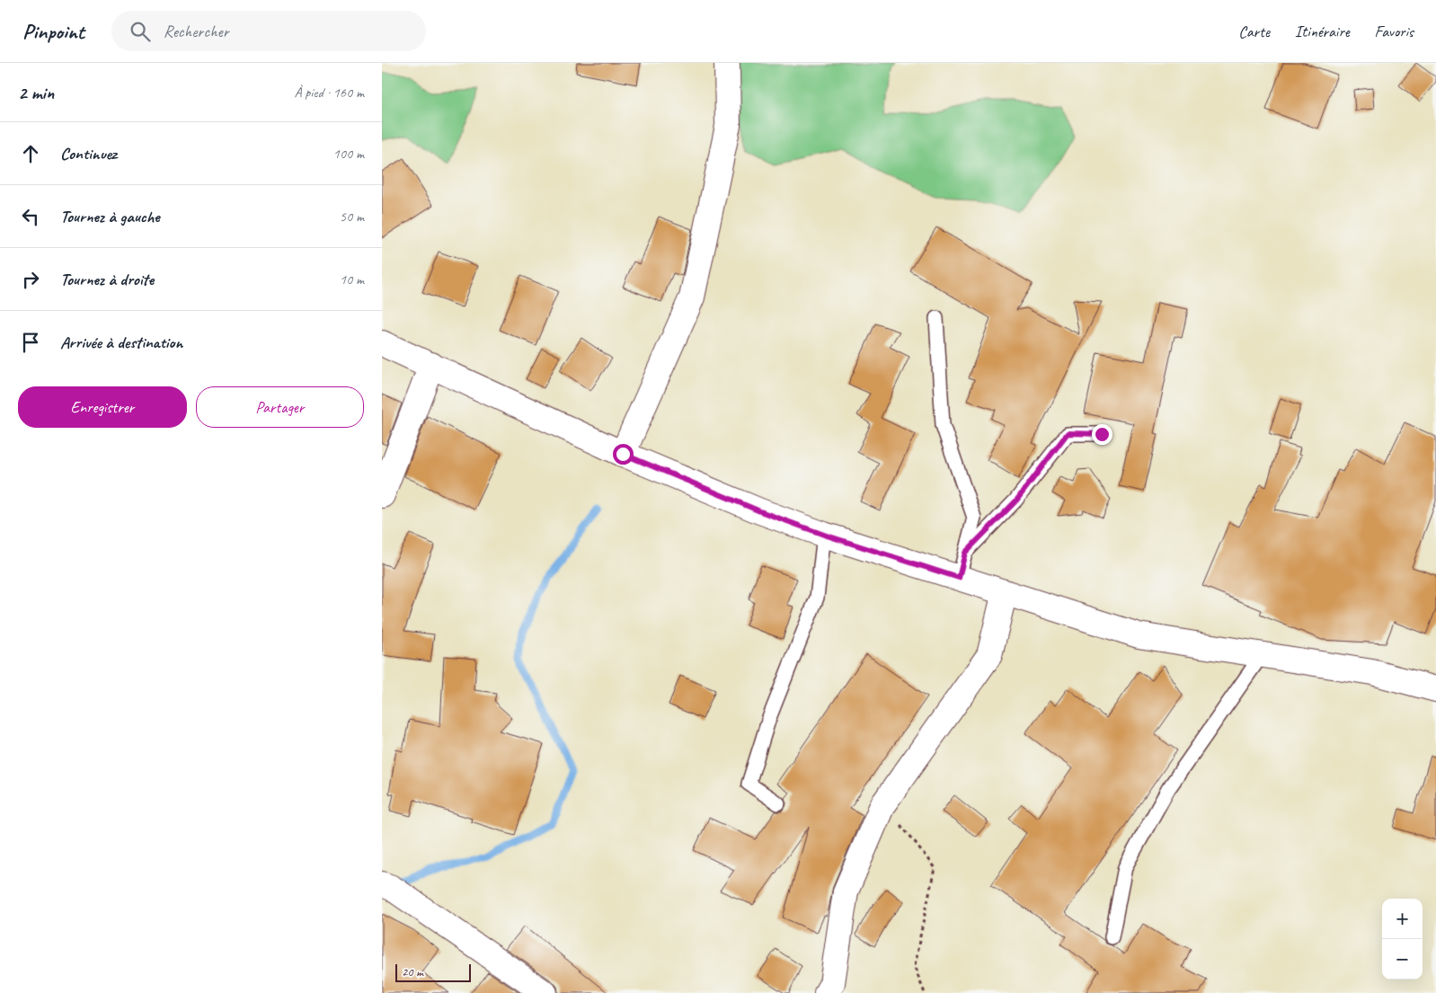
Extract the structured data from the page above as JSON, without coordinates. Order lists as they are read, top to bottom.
{
  "scale_bar": "20 m",
  "page": {
    "header": "Pinpoint",
    "search": "Rechercher",
    "nav": ["Carte", "Itinéraire", "Favoris"],
    "heading": ["2 min", "À pied · 160 m"],
    "list": [
      ["Continuez", "100 m"],
      ["Tournez à gauche", "50 m"],
      ["Tournez à droite", "10 m"],
      "Arrivée à destination"
    ],
    "buttons": ["Enregistrer", "Partager"],
    "map_buttons": ["+", "−"],
    "scale": "20 m"
  }
}
